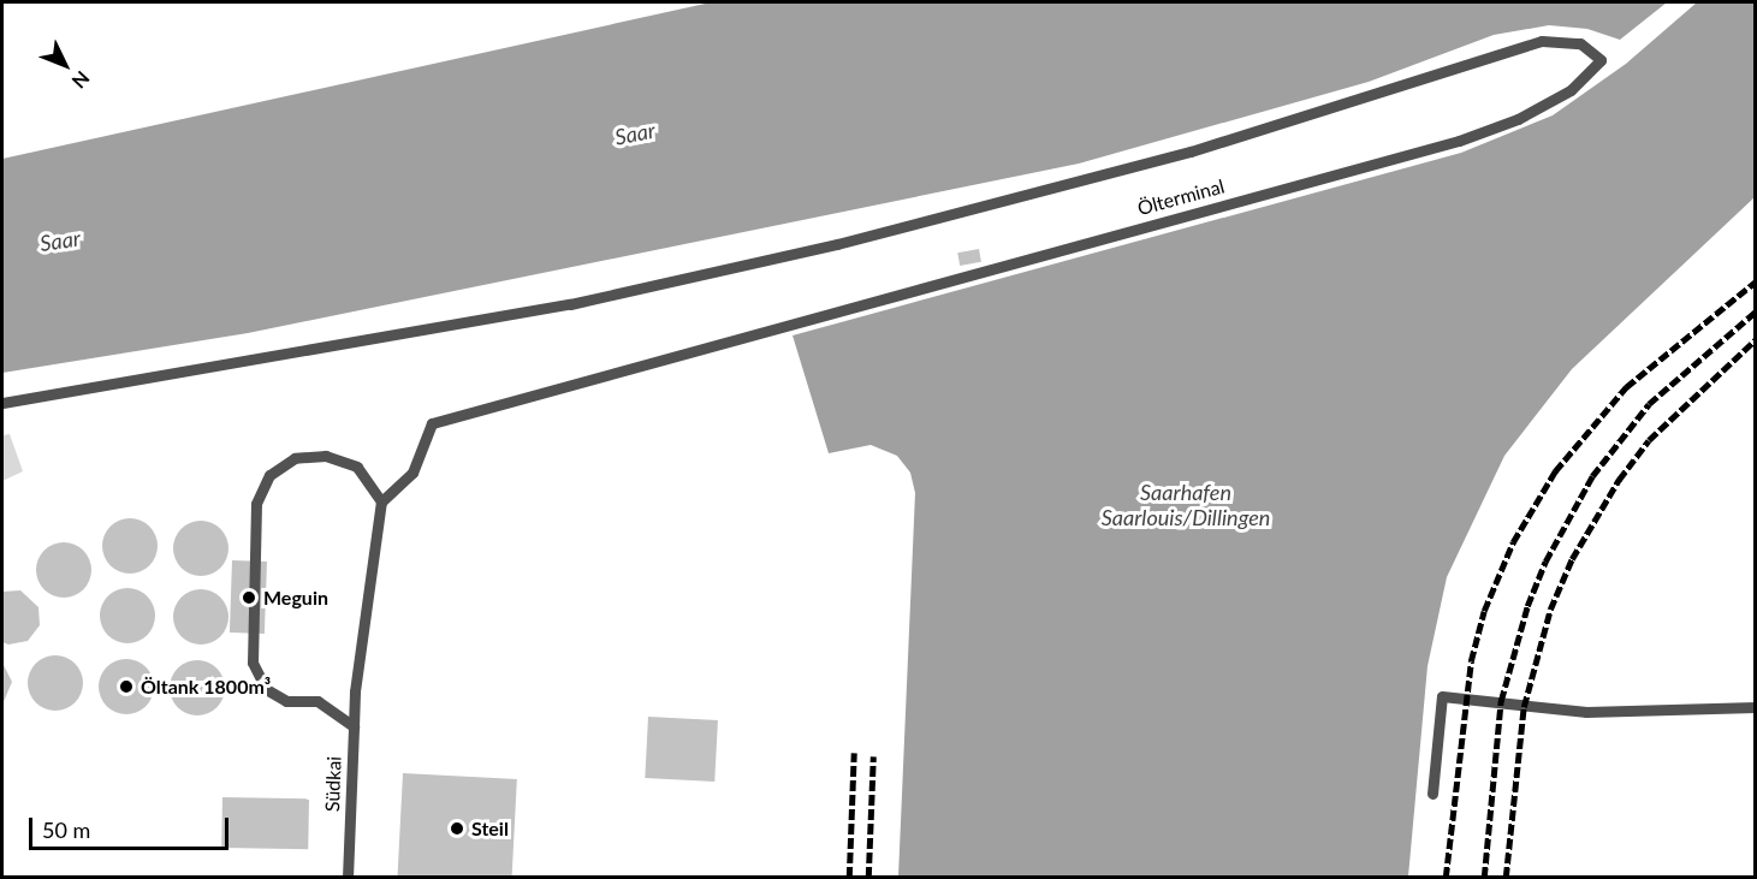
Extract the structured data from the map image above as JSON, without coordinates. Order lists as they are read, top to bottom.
{
  "streets": {
    "lane": ["Ölterminal", "Südkai"]
  },
  "crossings": [
    ["Ölterminal", "Südkai"]
  ],
  "water": ["Saar", "Saarhafen Saarlouis/Dillingen"],
  "places": ["Meguin", "Öltank 1800m³", "Steil"],
  "scale_bar": "50 m",
  "north": "bottom right"
}
